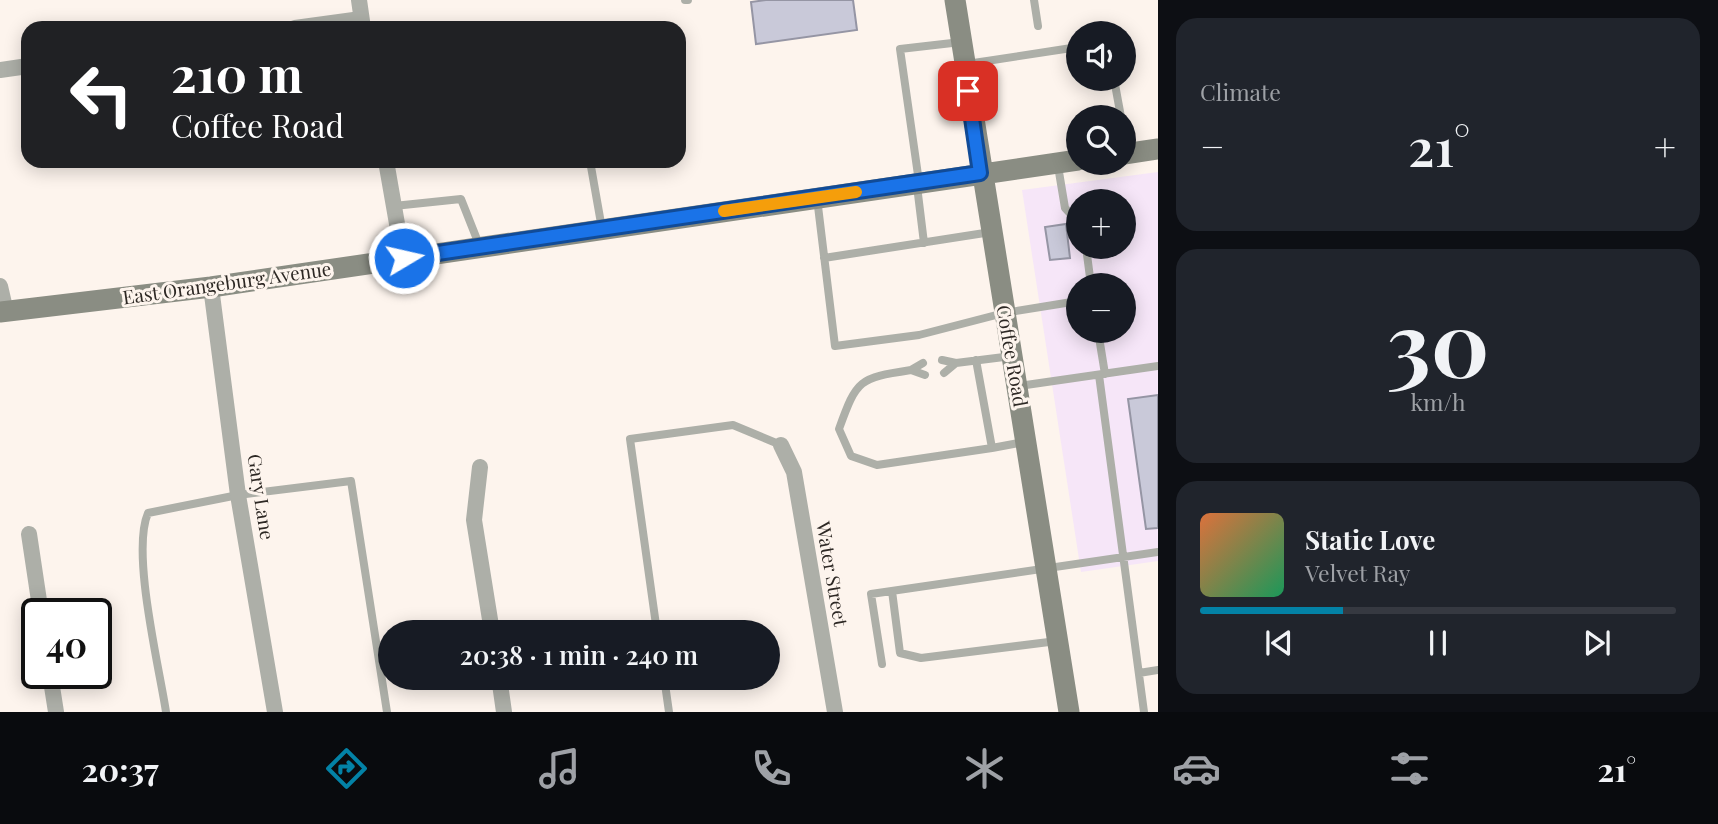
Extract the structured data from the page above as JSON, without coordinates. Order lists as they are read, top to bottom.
{
  "streets": {
    "street": [
      "East Orangeburg Avenue",
      "Coffee Road",
      "Gary Lane",
      "Water Street"
    ]
  },
  "crossings": [
    ["East Orangeburg Avenue", "Coffee Road"],
    ["East Orangeburg Avenue", "Gary Lane"]
  ],
  "page": {
    "tile": [
      "Climate",
      ["30", "km/h"]
    ],
    "map_buttons": ["+", "−"],
    "turn": ["210 m", "Coffee Road"],
    "heat": ["−", "21°", "+"],
    "song": ["Static Love", "Velvet Ray"],
    "limit": "40",
    "trip": "20:38 · 1 min · 240 m",
    "tabs": ["20:37", "21°"]
  }
}
